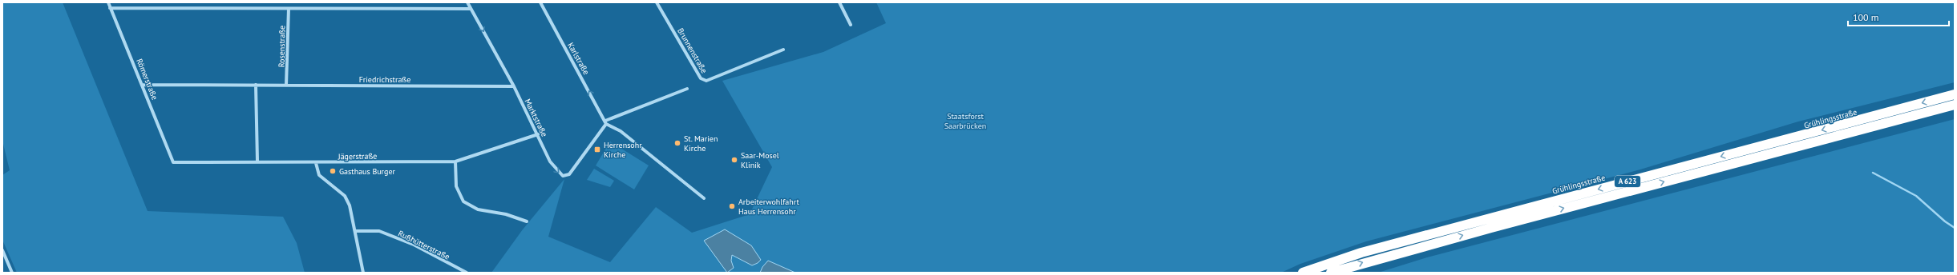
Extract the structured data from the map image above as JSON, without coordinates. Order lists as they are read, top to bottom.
{
  "streets": {
    "highway": ["Grühlingsstraße", "A 623"],
    "street": [
      "Rosenstraße",
      "Brunnenstraße",
      "Karlstraße",
      "Römerstraße",
      "Friedrichstraße",
      "Marktstraße",
      "Jägerstraße",
      "Rußhütterstraße"
    ]
  },
  "crossings": [
    ["Rosenstraße", "Friedrichstraße"],
    ["Karlstraße", "Marktstraße"],
    ["Römerstraße", "Friedrichstraße"],
    ["Römerstraße", "Jägerstraße"],
    ["Friedrichstraße", "Marktstraße"],
    ["Marktstraße", "Jägerstraße"]
  ],
  "one_way": ["Karlstraße"],
  "parks": ["Staatsforst Saarbrücken"],
  "places": {
    "other": [
      "St. Marien Kirche",
      "Saar-Mosel Klinik",
      "Gasthaus Burger",
      "Arbeiterwohlfahrt Haus Herrensohr"
    ],
    "transit": ["Herrensohr Kirche"]
  },
  "scale_bar": "100 m"
}
